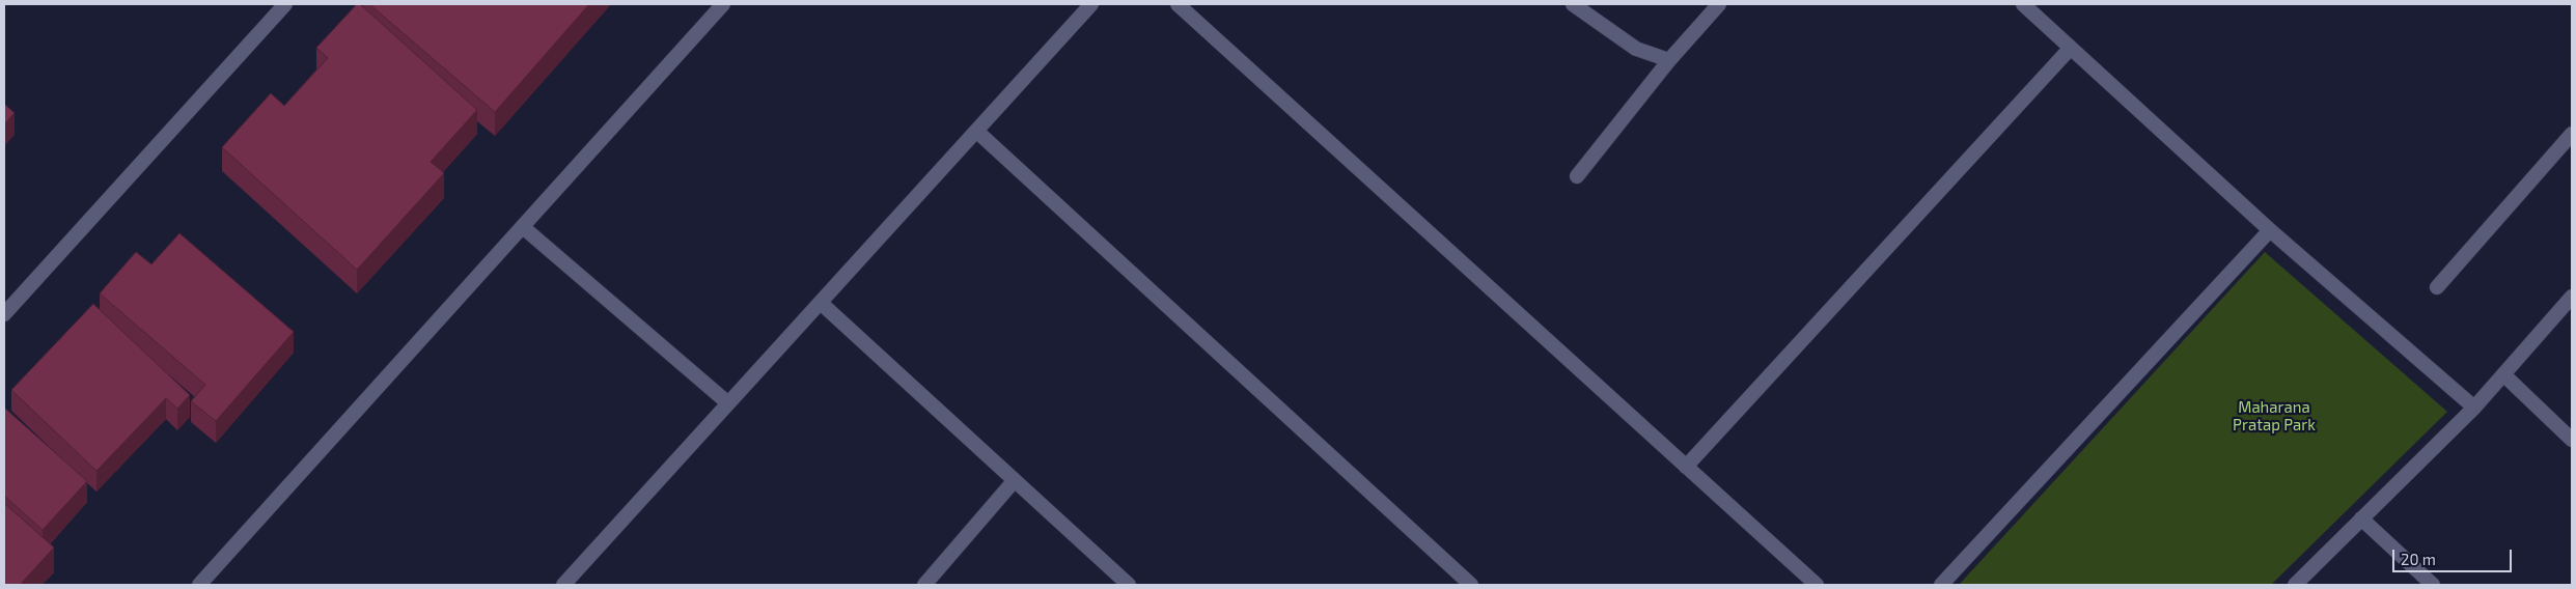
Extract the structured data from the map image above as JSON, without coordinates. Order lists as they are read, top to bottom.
{
  "parks": ["Maharana Pratap Park"],
  "scale_bar": "20 m"
}
